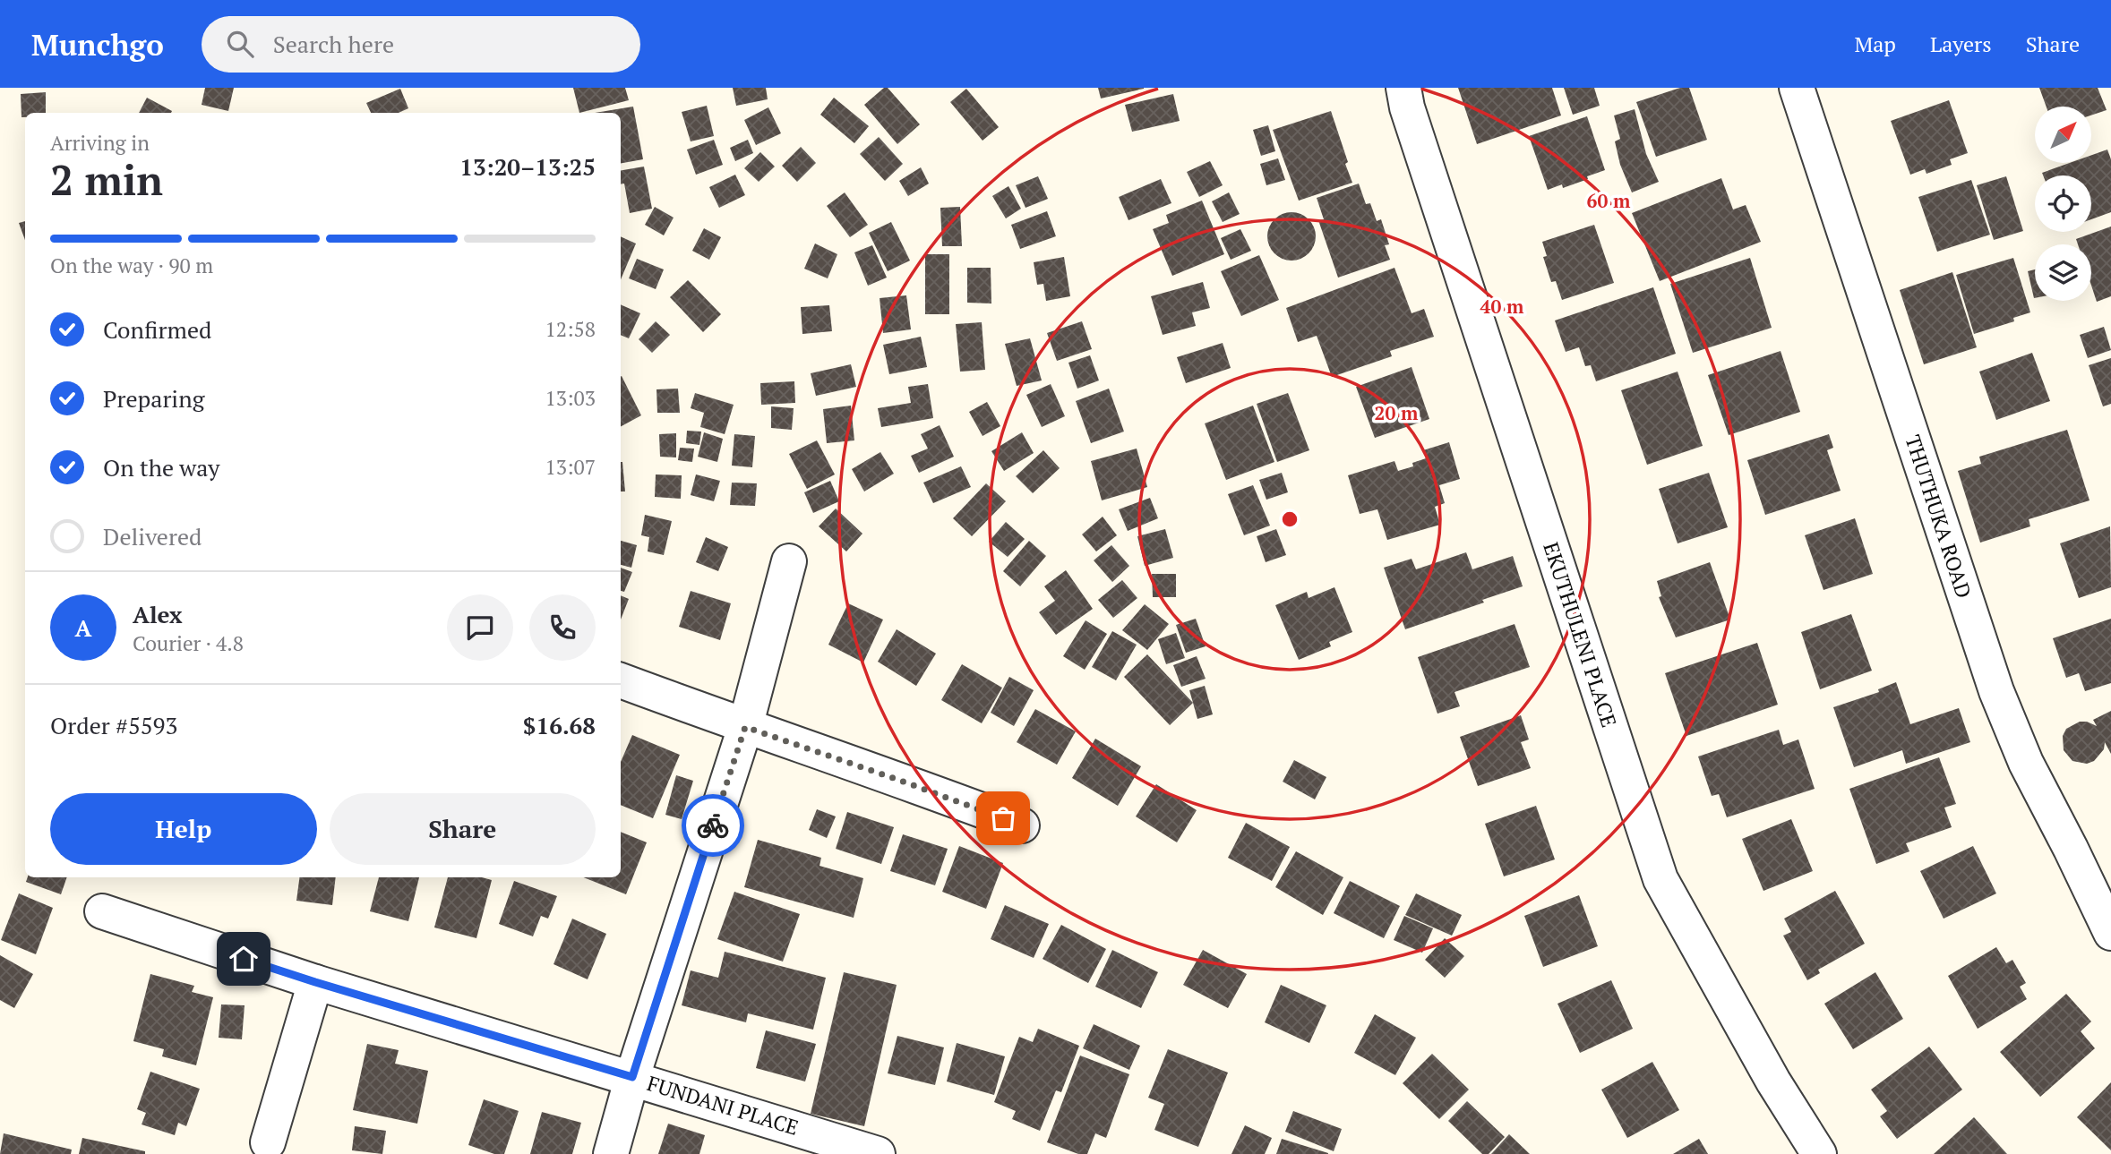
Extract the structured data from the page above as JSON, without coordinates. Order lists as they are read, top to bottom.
{
  "streets": {
    "street": ["THUTHUKA ROAD", "EKUTHULENI PLACE", "FUNDANI PLACE"]
  },
  "north": "top right",
  "page": {
    "header": "Munchgo",
    "search": "Search here",
    "nav": ["Map", "Layers", "Share"],
    "heading": ["2 min", "Arriving in", "13:20–13:25"],
    "panel": [
      "Alex",
      "Courier · 4.8",
      "Order #5593",
      "$16.68"
    ],
    "bar": "On the way · 90 m",
    "list": [
      ["Confirmed", "12:58"],
      ["Preparing", "13:03"],
      ["On the way", "13:07"],
      "Delivered"
    ],
    "round": "A",
    "buttons": ["Help", "Share"]
  },
  "rings": ["60 m", "40 m", "20 m"]
}
